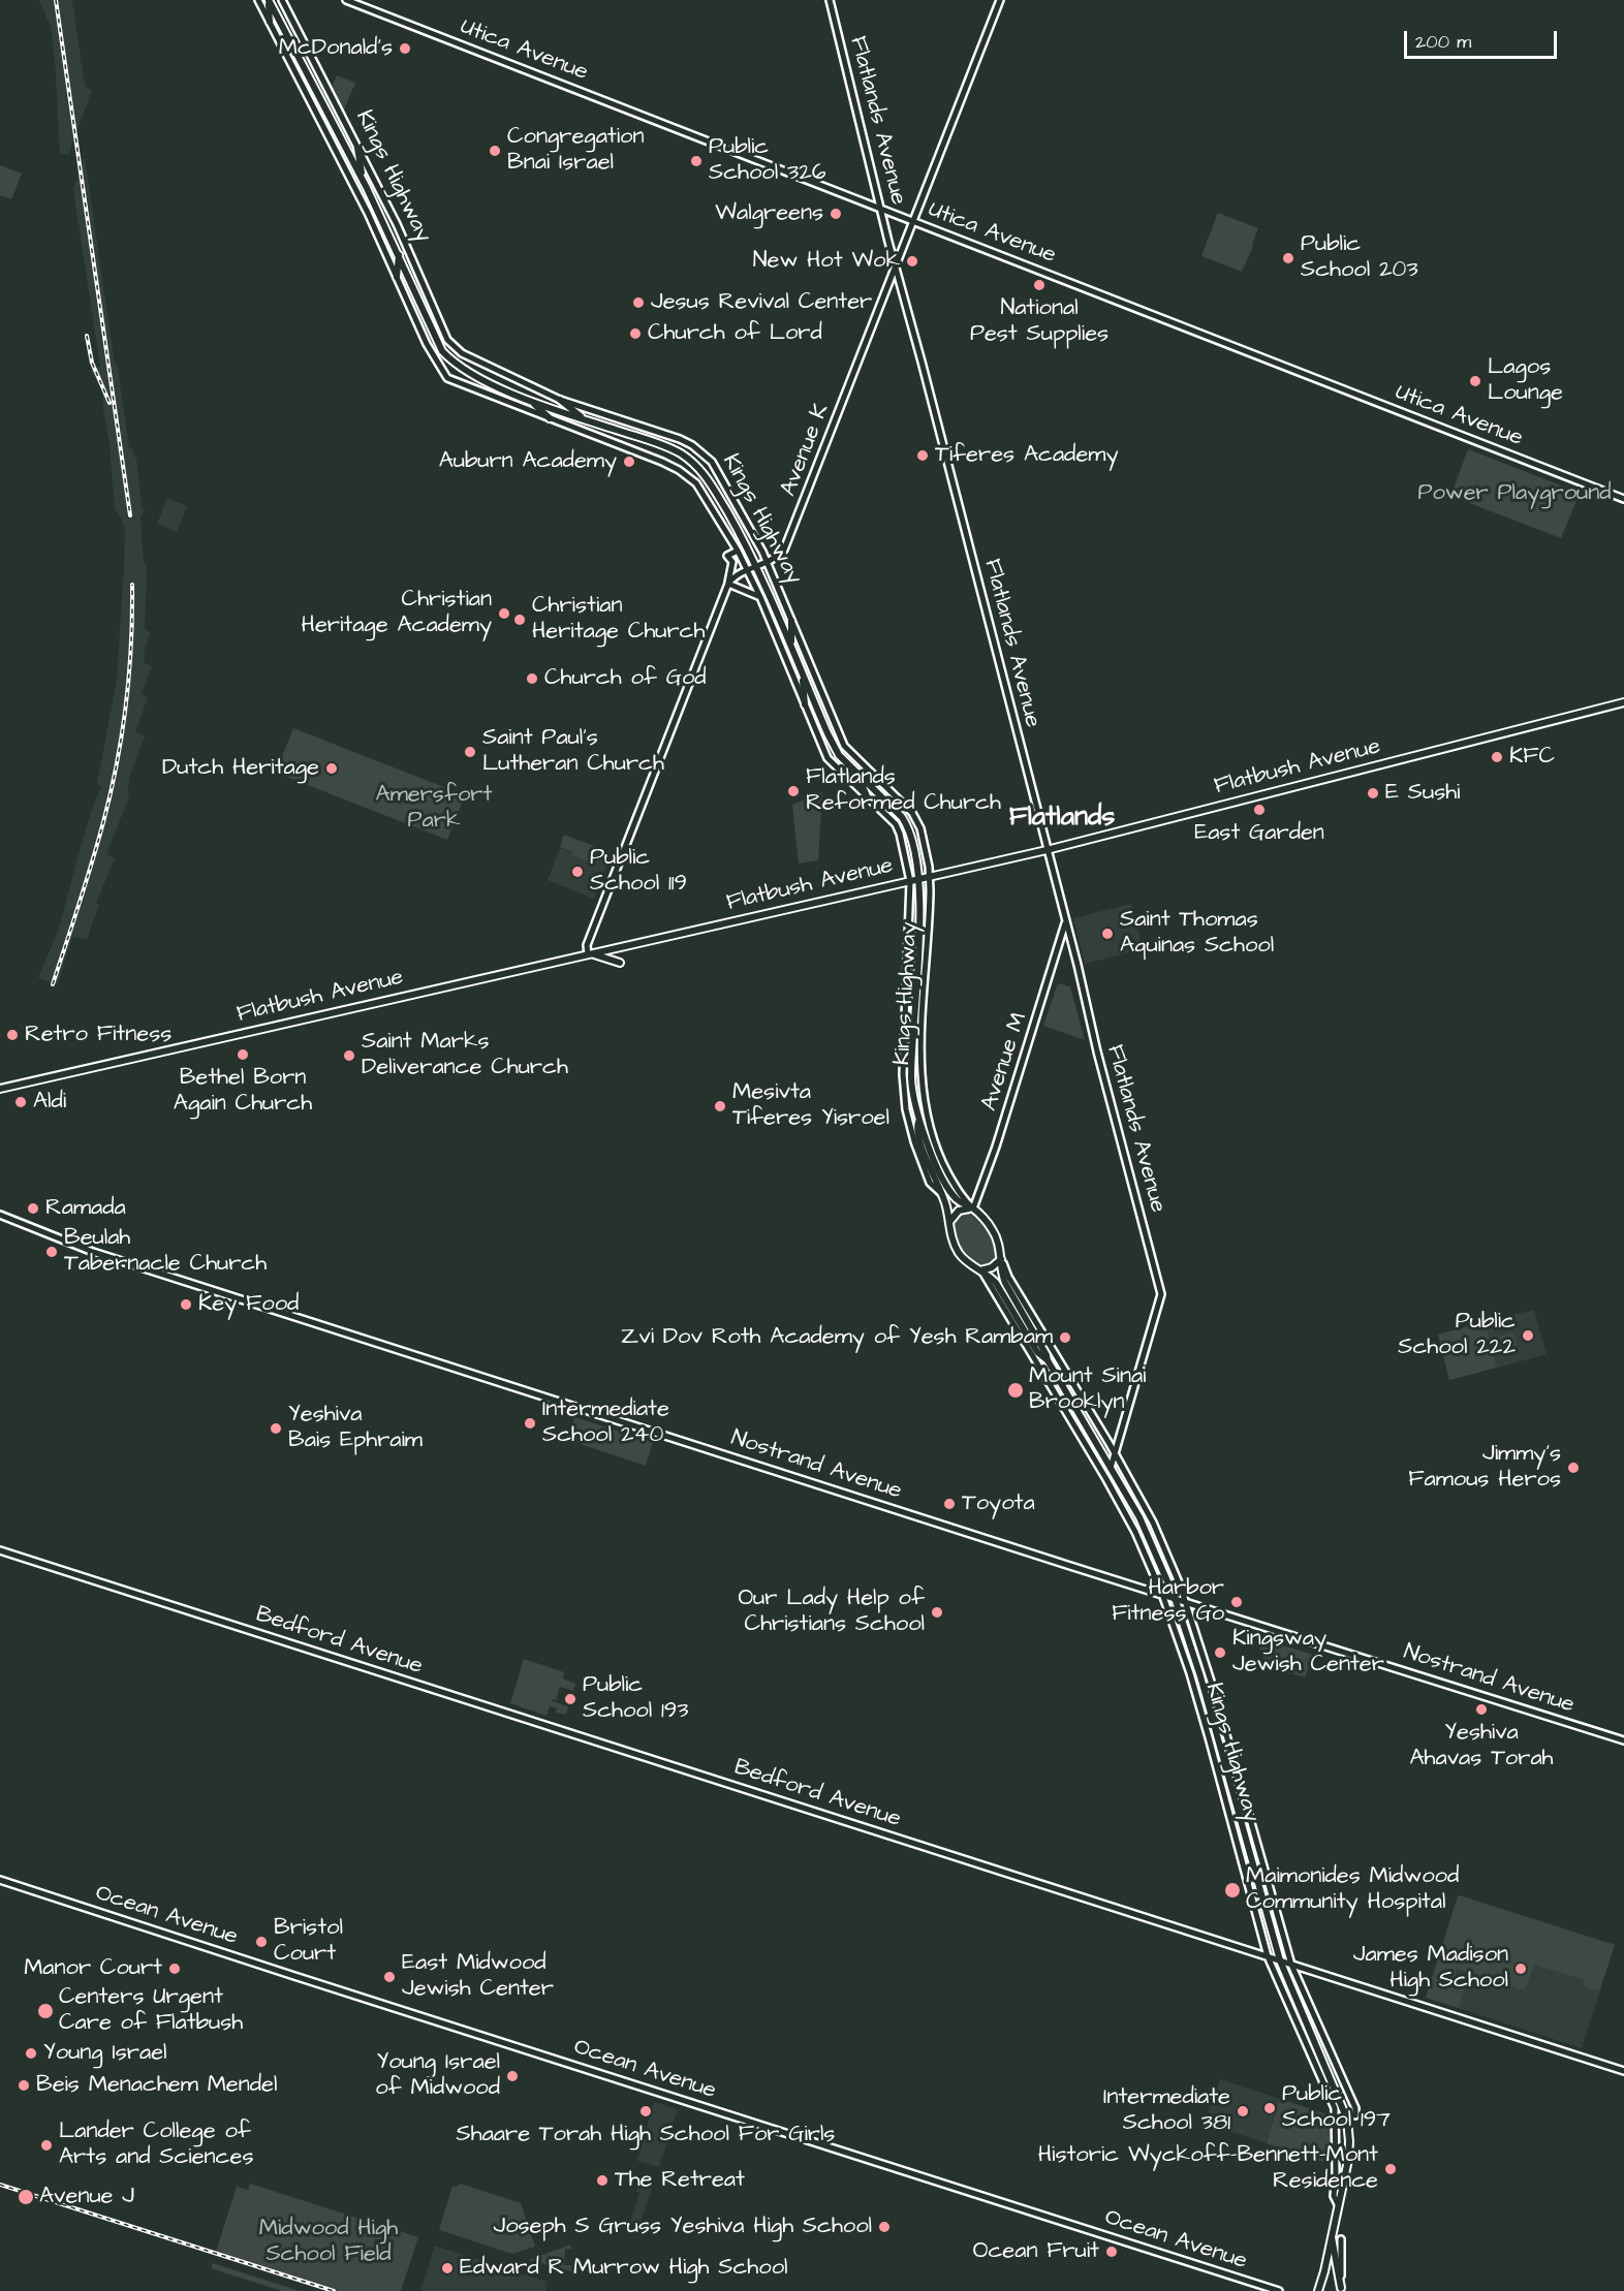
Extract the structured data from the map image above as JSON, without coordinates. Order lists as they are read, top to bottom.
{
  "streets": {
    "main road": [
      "Utica Avenue",
      "Flatlands Avenue",
      "Kings Highway",
      "Avenue K",
      "Flatbush Avenue",
      "Avenue M",
      "Nostrand Avenue",
      "Bedford Avenue",
      "Ocean Avenue"
    ]
  },
  "crossings": [
    ["Utica Avenue", "Flatlands Avenue"],
    ["Utica Avenue", "Avenue K"],
    ["Flatlands Avenue", "Kings Highway"],
    ["Flatlands Avenue", "Avenue K"],
    ["Flatlands Avenue", "Flatbush Avenue"],
    ["Flatlands Avenue", "Avenue M"],
    ["Kings Highway", "Avenue K"],
    ["Kings Highway", "Flatbush Avenue"],
    ["Kings Highway", "Avenue M"],
    ["Kings Highway", "Nostrand Avenue"],
    ["Kings Highway", "Bedford Avenue"]
  ],
  "districts": ["Flatlands"],
  "parks": ["Power Playground", "Amersfort Park", "Midwood High School Field"],
  "places": [
    "McDonald's",
    "Congregation Bnai Israel",
    "Public School 326",
    "Walgreens",
    "Public School 203",
    "New Hot Wok",
    "National Pest Supplies",
    "Jesus Revival Center",
    "Church of Lord",
    "Lagos Lounge",
    "Tiferes Academy",
    "Auburn Academy",
    "Christian Heritage Academy",
    "Christian Heritage Church",
    "Church of God",
    "Saint Paul's Lutheran Church",
    "KFC",
    "Dutch Heritage",
    "Flatlands Reformed Church",
    "E Sushi",
    "East Garden",
    "Public School 119",
    "Saint Thomas Aquinas School",
    "Retro Fitness",
    "Bethel Born Again Church",
    "Saint Marks Deliverance Church",
    "Aldi",
    "Mesivta Tiferes Yisroel",
    "Ramada",
    "Beulah Tabernacle Church",
    "Key Food",
    "Public School 222",
    "Zvi Dov Roth Academy of Yesh Rambam",
    "Mount Sinai Brooklyn",
    "Intermediate School 240",
    "Yeshiva Bais Ephraim",
    "Jimmy's Famous Heros",
    "Toyota",
    "Harbor Fitness Go",
    "Our Lady Help of Christians School",
    "Kingsway Jewish Center",
    "Public School 193",
    "Yeshiva Ahavas Torah",
    "Maimonides Midwood Community Hospital",
    "Bristol Court",
    "Manor Court",
    "James Madison High School",
    "East Midwood Jewish Center",
    "Centers Urgent Care of Flatbush",
    "Young Israel",
    "Young Israel of Midwood",
    "Beis Menachem Mendel",
    "Public School 197",
    "Shaare Torah High School For Girls",
    "Intermediate School 381",
    "Lander College of Arts and Sciences",
    "Historic Wyckoff-Bennett-Mont Residence",
    "The Retreat",
    "Avenue J",
    "Joseph S Gruss Yeshiva High School",
    "Ocean Fruit",
    "Edward R Murrow High School"
  ],
  "scale_bar": "200 m"
}
